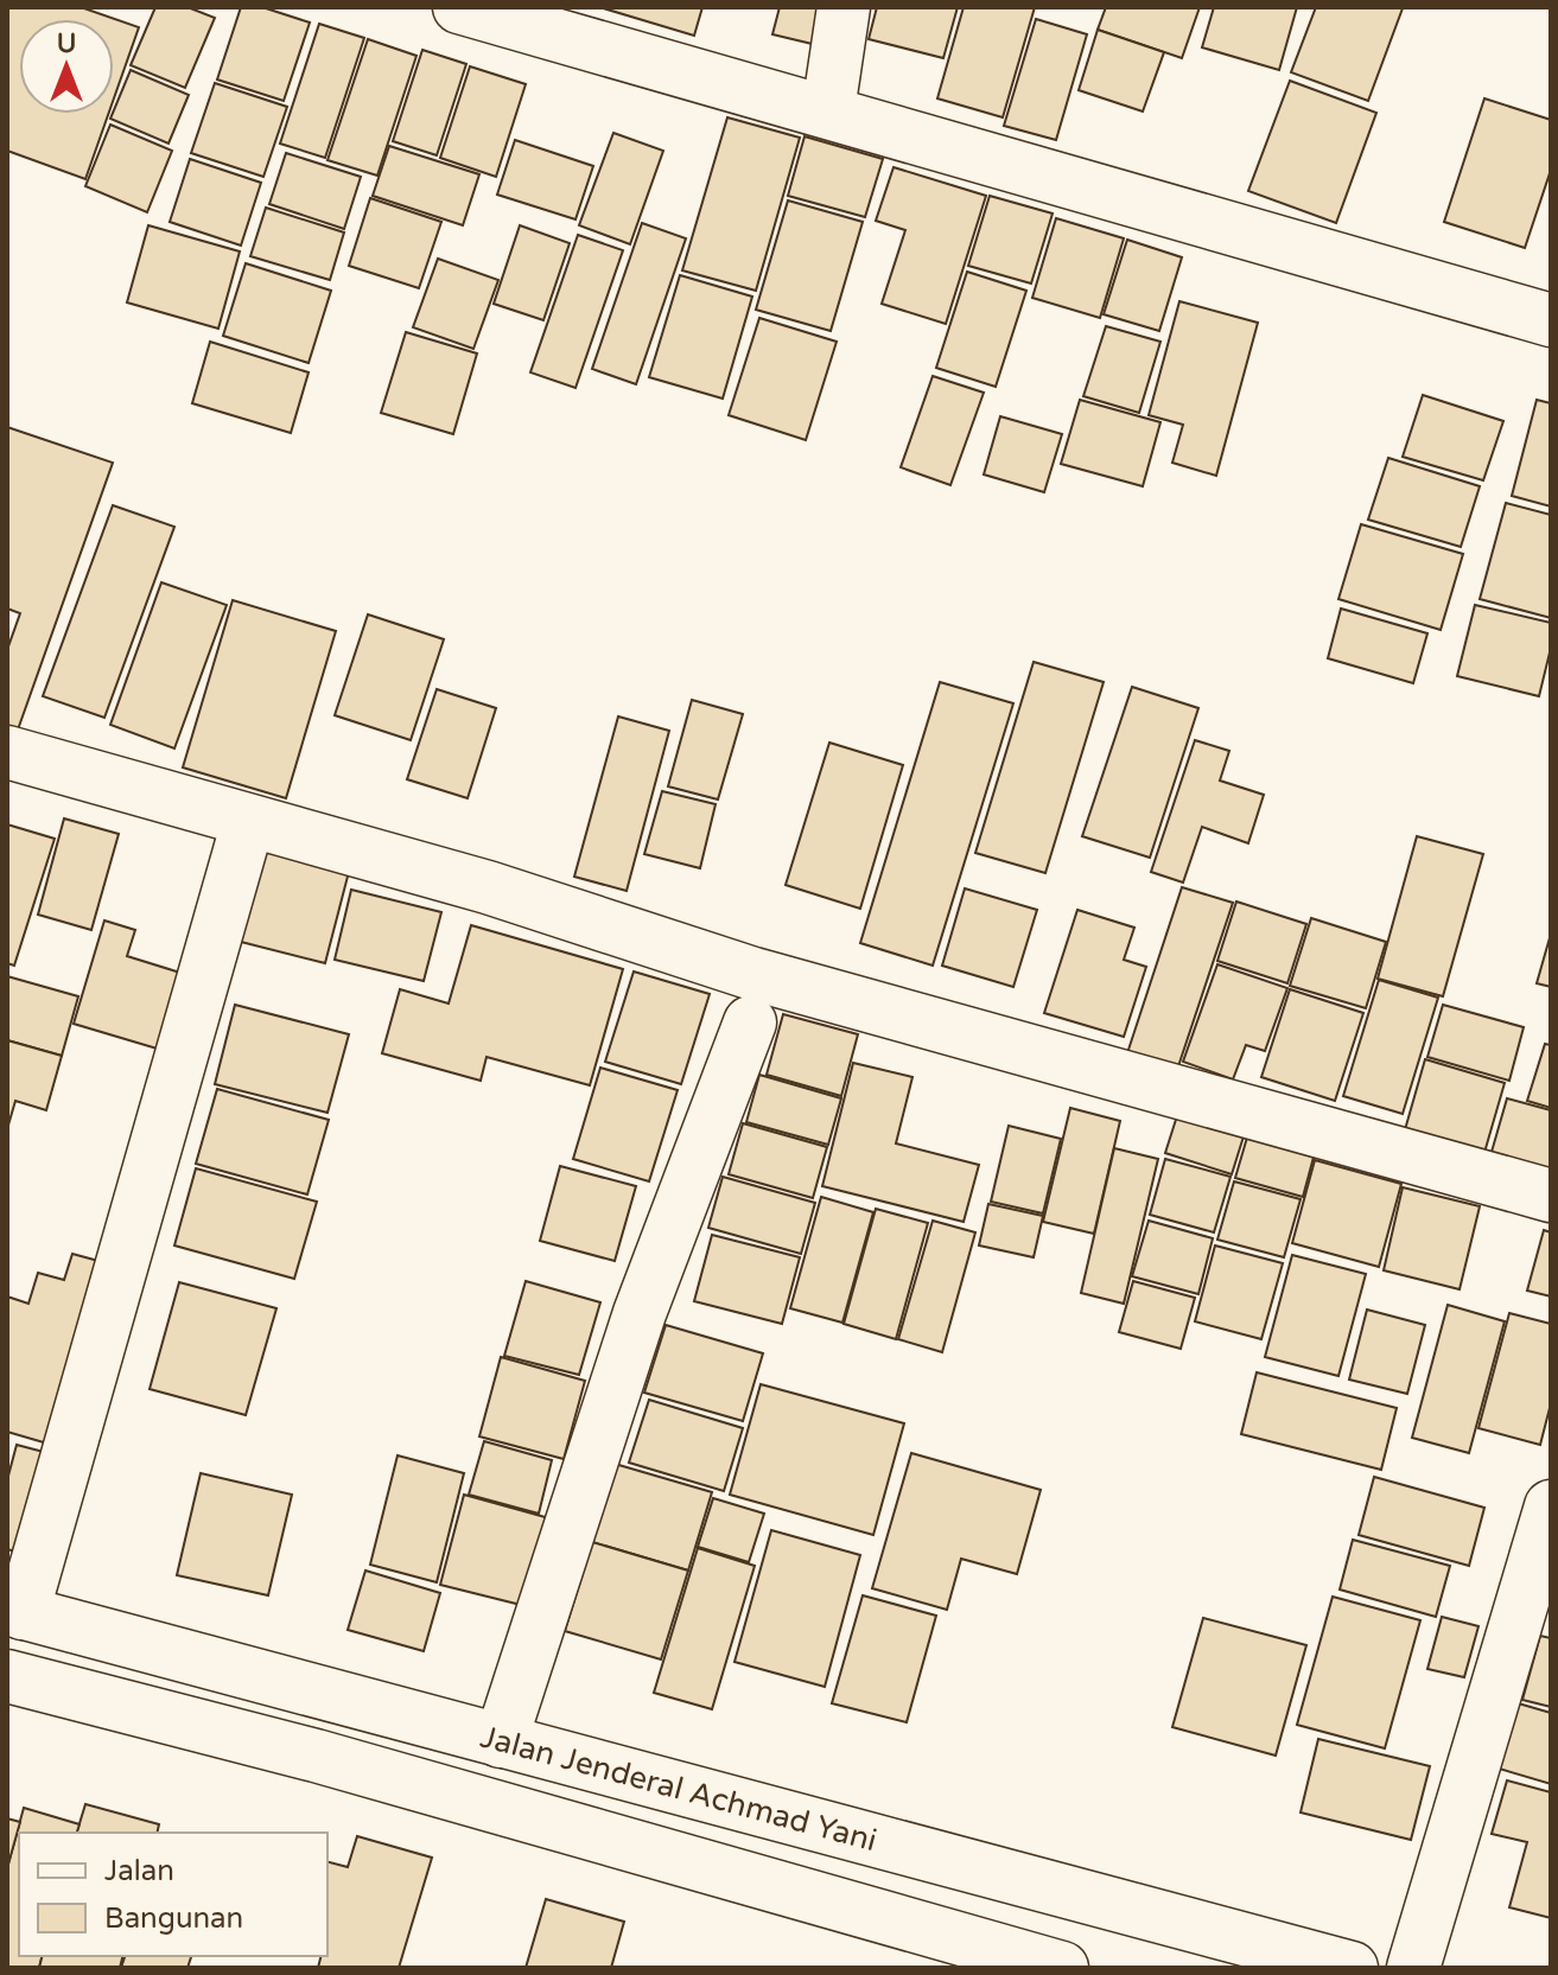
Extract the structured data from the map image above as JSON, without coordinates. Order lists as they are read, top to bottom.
{
  "streets": {
    "street": ["Jalan Jenderal Achmad Yani"]
  },
  "legend": ["Jalan", "Bangunan"],
  "north": "top"
}
